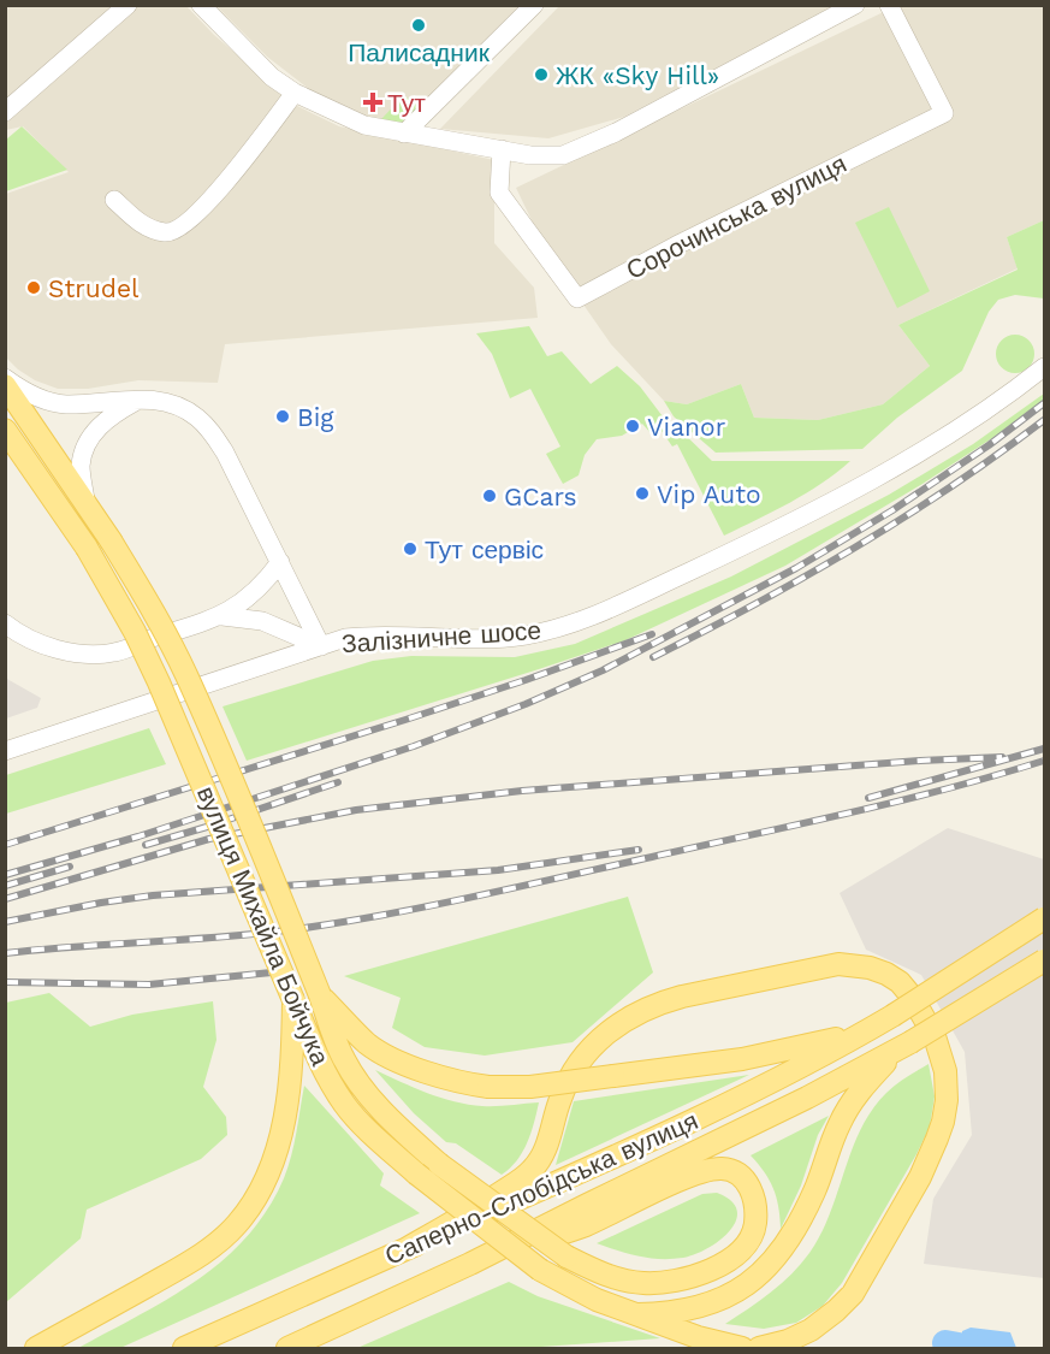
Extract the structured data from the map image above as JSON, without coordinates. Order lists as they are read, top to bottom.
{
  "streets": {
    "main road": ["вулиця Михайла Бойчука", "Саперно-Слобідська вулиця"],
    "street": ["Сорочинська вулиця", "Залізничне шосе"]
  },
  "crossings": [
    ["вулиця Михайла Бойчука", "Саперно-Слобідська вулиця"]
  ],
  "places": {
    "other": [
      "Палисадник",
      "ЖК «Sky Hill»",
      "Strudel",
      "Big",
      "Vianor",
      "Vip Auto",
      "GCars",
      "Тут сервіс"
    ],
    "health": ["Тут"]
  }
}
